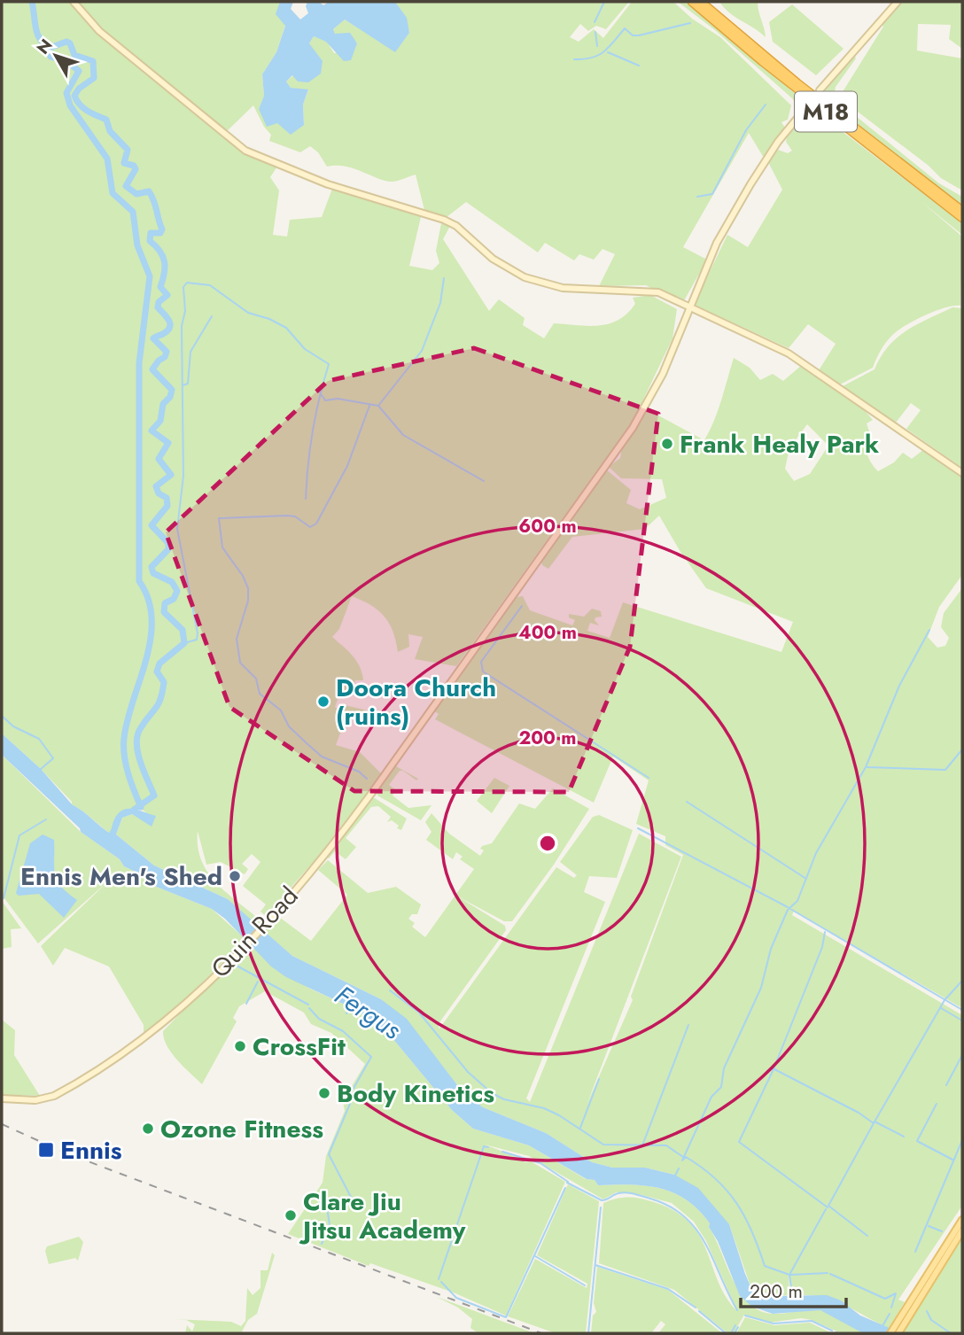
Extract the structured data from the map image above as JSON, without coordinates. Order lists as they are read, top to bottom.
{
  "streets": {
    "highway": ["M18"],
    "main road": ["Quin Road"]
  },
  "water": ["Fergus"],
  "places": {
    "other": [
      "Frank Healy Park",
      "Doora Church (ruins)",
      "Ennis Men's Shed",
      "CrossFit",
      "Body Kinetics",
      "Ozone Fitness",
      "Clare Jiu Jitsu Academy"
    ],
    "transit": ["Ennis"]
  },
  "scale_bar": "200 m",
  "north": "top left",
  "rings": ["600 m", "400 m", "200 m"]
}
